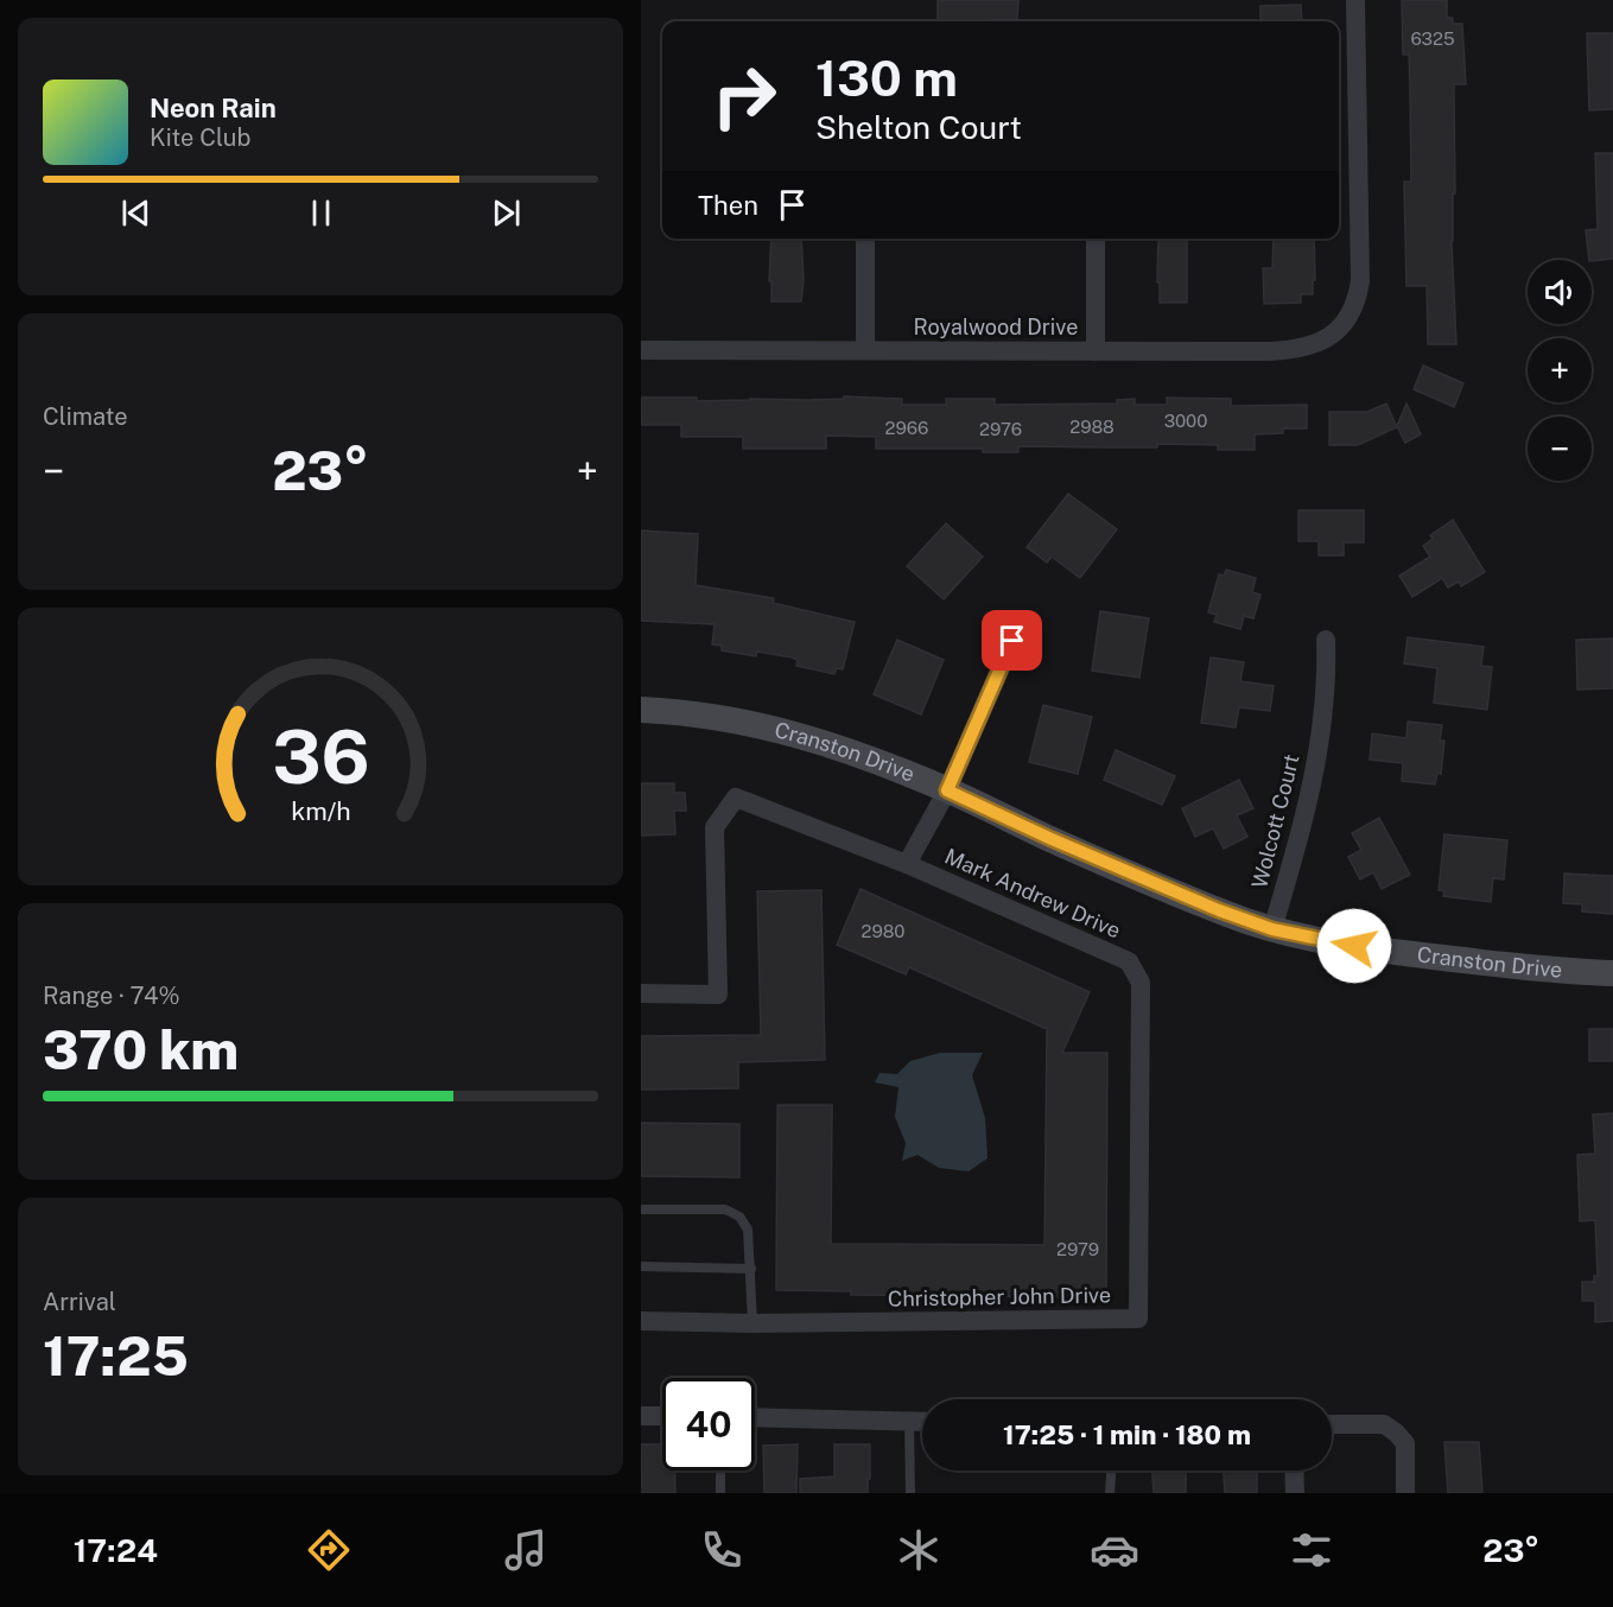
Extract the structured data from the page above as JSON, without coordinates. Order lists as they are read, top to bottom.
{
  "streets": {
    "street": [
      "Royalwood Drive",
      "Cranston Drive",
      "Wolcott Court",
      "Mark Andrew Drive",
      "Christopher John Drive"
    ]
  },
  "crossings": [
    ["Cranston Drive", "Wolcott Court"],
    ["Cranston Drive", "Mark Andrew Drive"],
    ["Mark Andrew Drive", "Christopher John Drive"]
  ],
  "house_numbers": [
    "6325",
    "3000",
    "2988",
    "2966",
    "2976",
    "2980",
    "2979"
  ],
  "page": {
    "turn": ["130 m", "Shelton Court"],
    "song": ["Neon Rain", "Kite Club"],
    "then": "Then",
    "map_buttons": ["+", "−"],
    "tile": [
      "Climate",
      ["Range · 74%", "370 km"],
      ["Arrival", "17:25"]
    ],
    "heat": ["−", "23°", "+"],
    "limit": "40",
    "trip": "17:25 · 1 min · 180 m",
    "tabs": ["17:24", "23°"],
    "gauge": ["36", "km/h"]
  }
}
